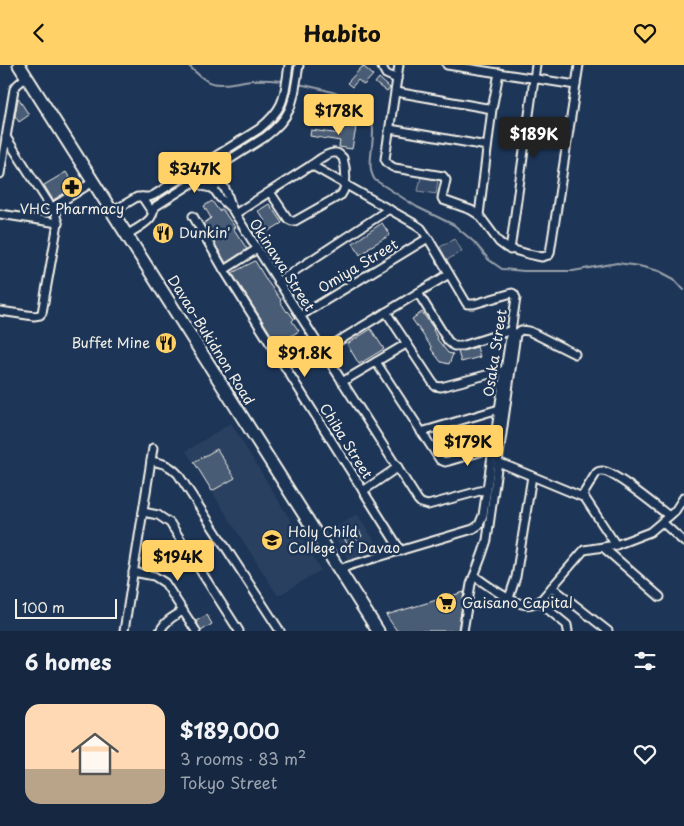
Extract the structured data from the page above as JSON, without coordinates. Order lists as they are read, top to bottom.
{
  "streets": {
    "highway": ["Davao-Bukidnon Road"],
    "street": [
      "Okinawa Street",
      "Omiya Street",
      "Osaka Street",
      "Chiba Street"
    ]
  },
  "crossings": [
    ["Okinawa Street", "Omiya Street"],
    ["Okinawa Street", "Osaka Street"],
    ["Davao-Bukidnon Road", "Osaka Street"],
    ["Osaka Street", "Chiba Street"]
  ],
  "places": {
    "pharmacy": ["VHC Pharmacy"],
    "restaurant": ["Dunkin'", "Buffet Mine"],
    "school or university": ["Holy Child College of Davao"],
    "supermarket": ["Gaisano Capital"]
  },
  "scale_bar": "100 m",
  "page": {
    "header": "Habito",
    "price": [
      "$178K",
      "$189K",
      "$347K",
      "$91.8K",
      "$179K",
      "$194K"
    ],
    "scale": "100 m",
    "heading": "6 homes",
    "list": [
      {
        "name": "$189,000",
        "note": "3 rooms · 83 m² · Tokyo Street"
      }
    ]
  }
}
